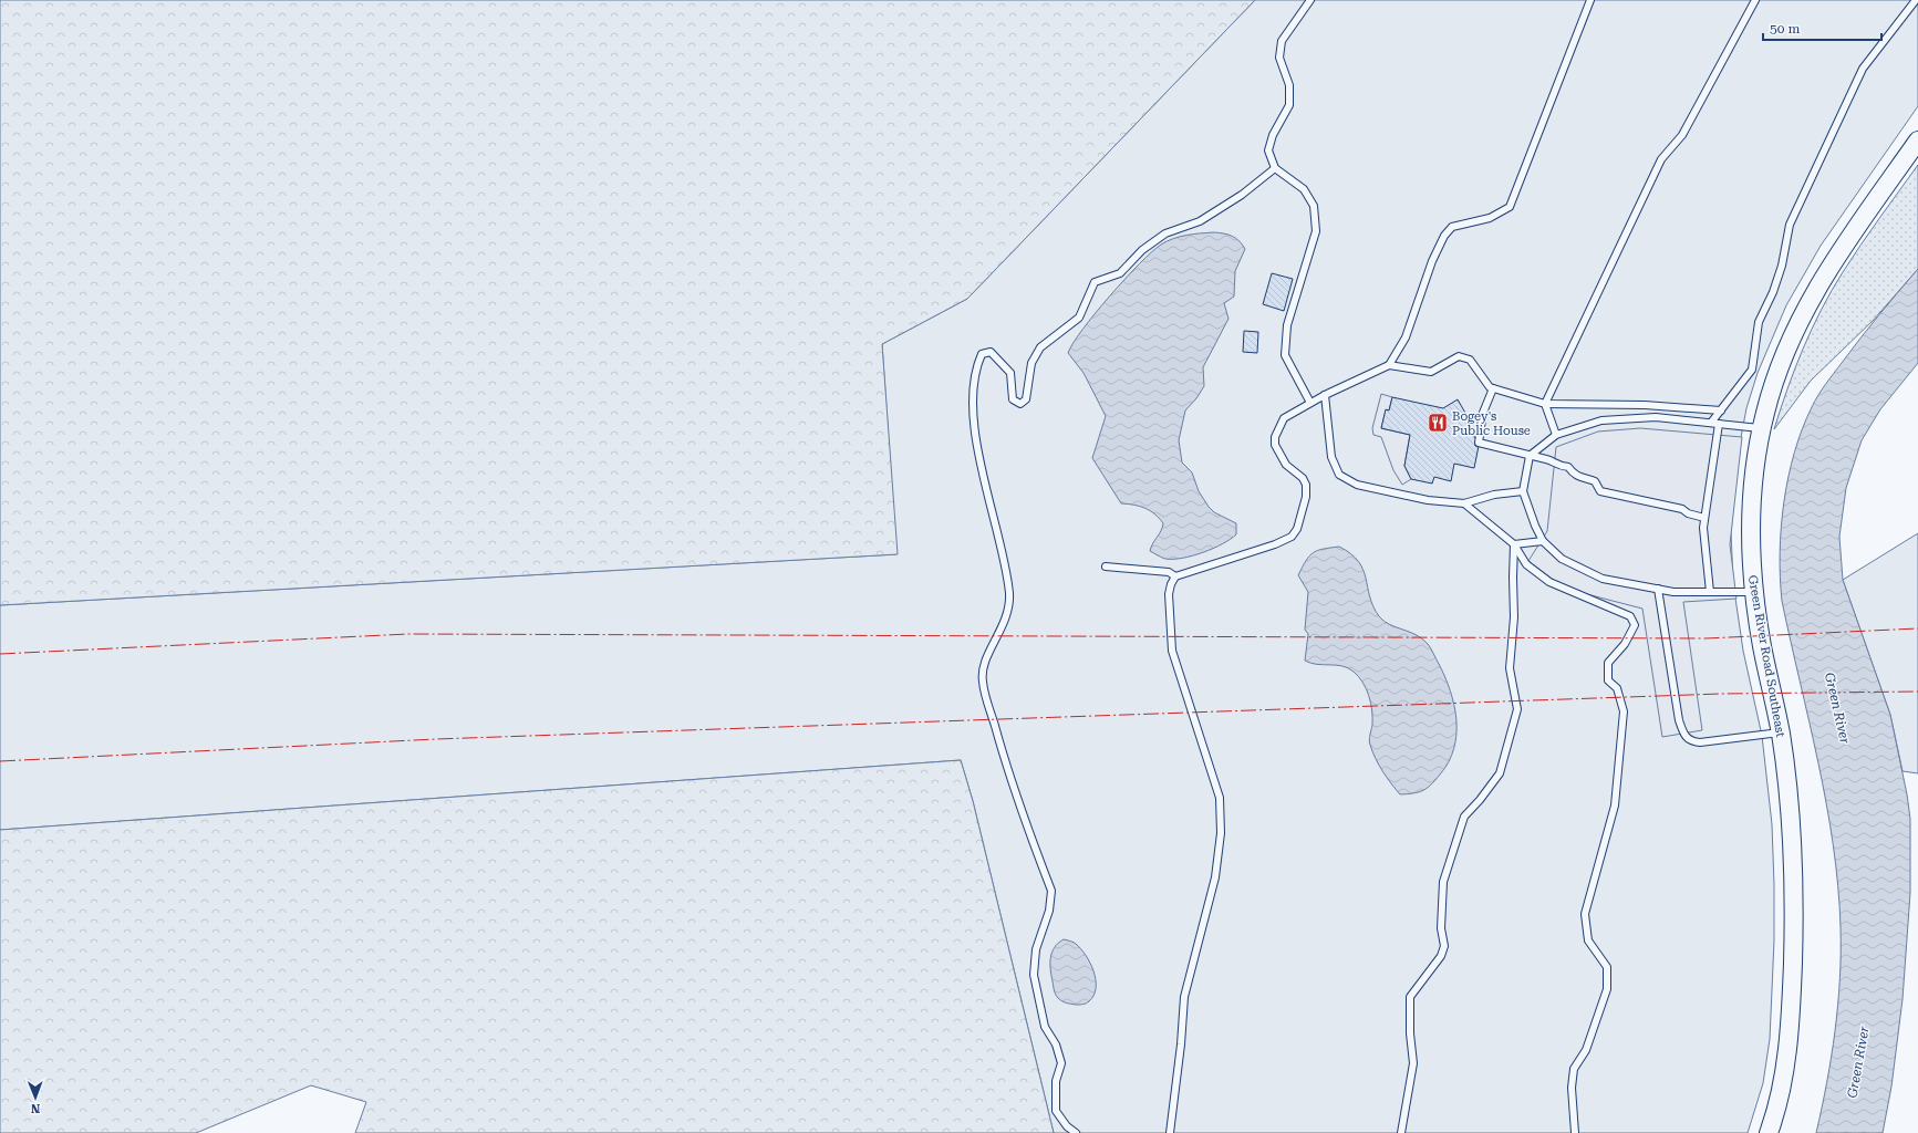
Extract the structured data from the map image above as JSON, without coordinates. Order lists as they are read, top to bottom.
{
  "streets": {
    "street": ["Green River Road Southeast"]
  },
  "water": ["Green River"],
  "places": {
    "restaurant": ["Bogey's Public House"]
  },
  "scale_bar": "50 m",
  "north": "bottom"
}
